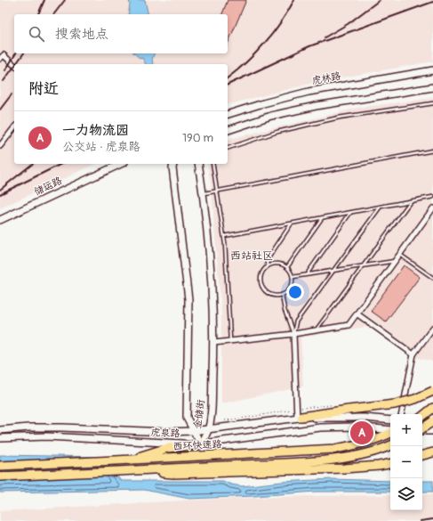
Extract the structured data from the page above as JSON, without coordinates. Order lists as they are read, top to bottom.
{
  "streets": {
    "highway": ["西环快速路"],
    "street": [
      "虎林路",
      "储运路",
      "金储街",
      "虎泉路"
    ]
  },
  "crossings": [
    ["金储街", "虎泉路"]
  ],
  "districts": ["西站社区"],
  "page": {
    "search": "搜索地点",
    "heading": "附近",
    "list": [
      {
        "mark": "A",
        "name": "一力物流园",
        "note": "公交站 · 虎泉路",
        "value": "190 m"
      }
    ],
    "map_buttons": ["+", "−"],
    "pins": "A"
  }
}
